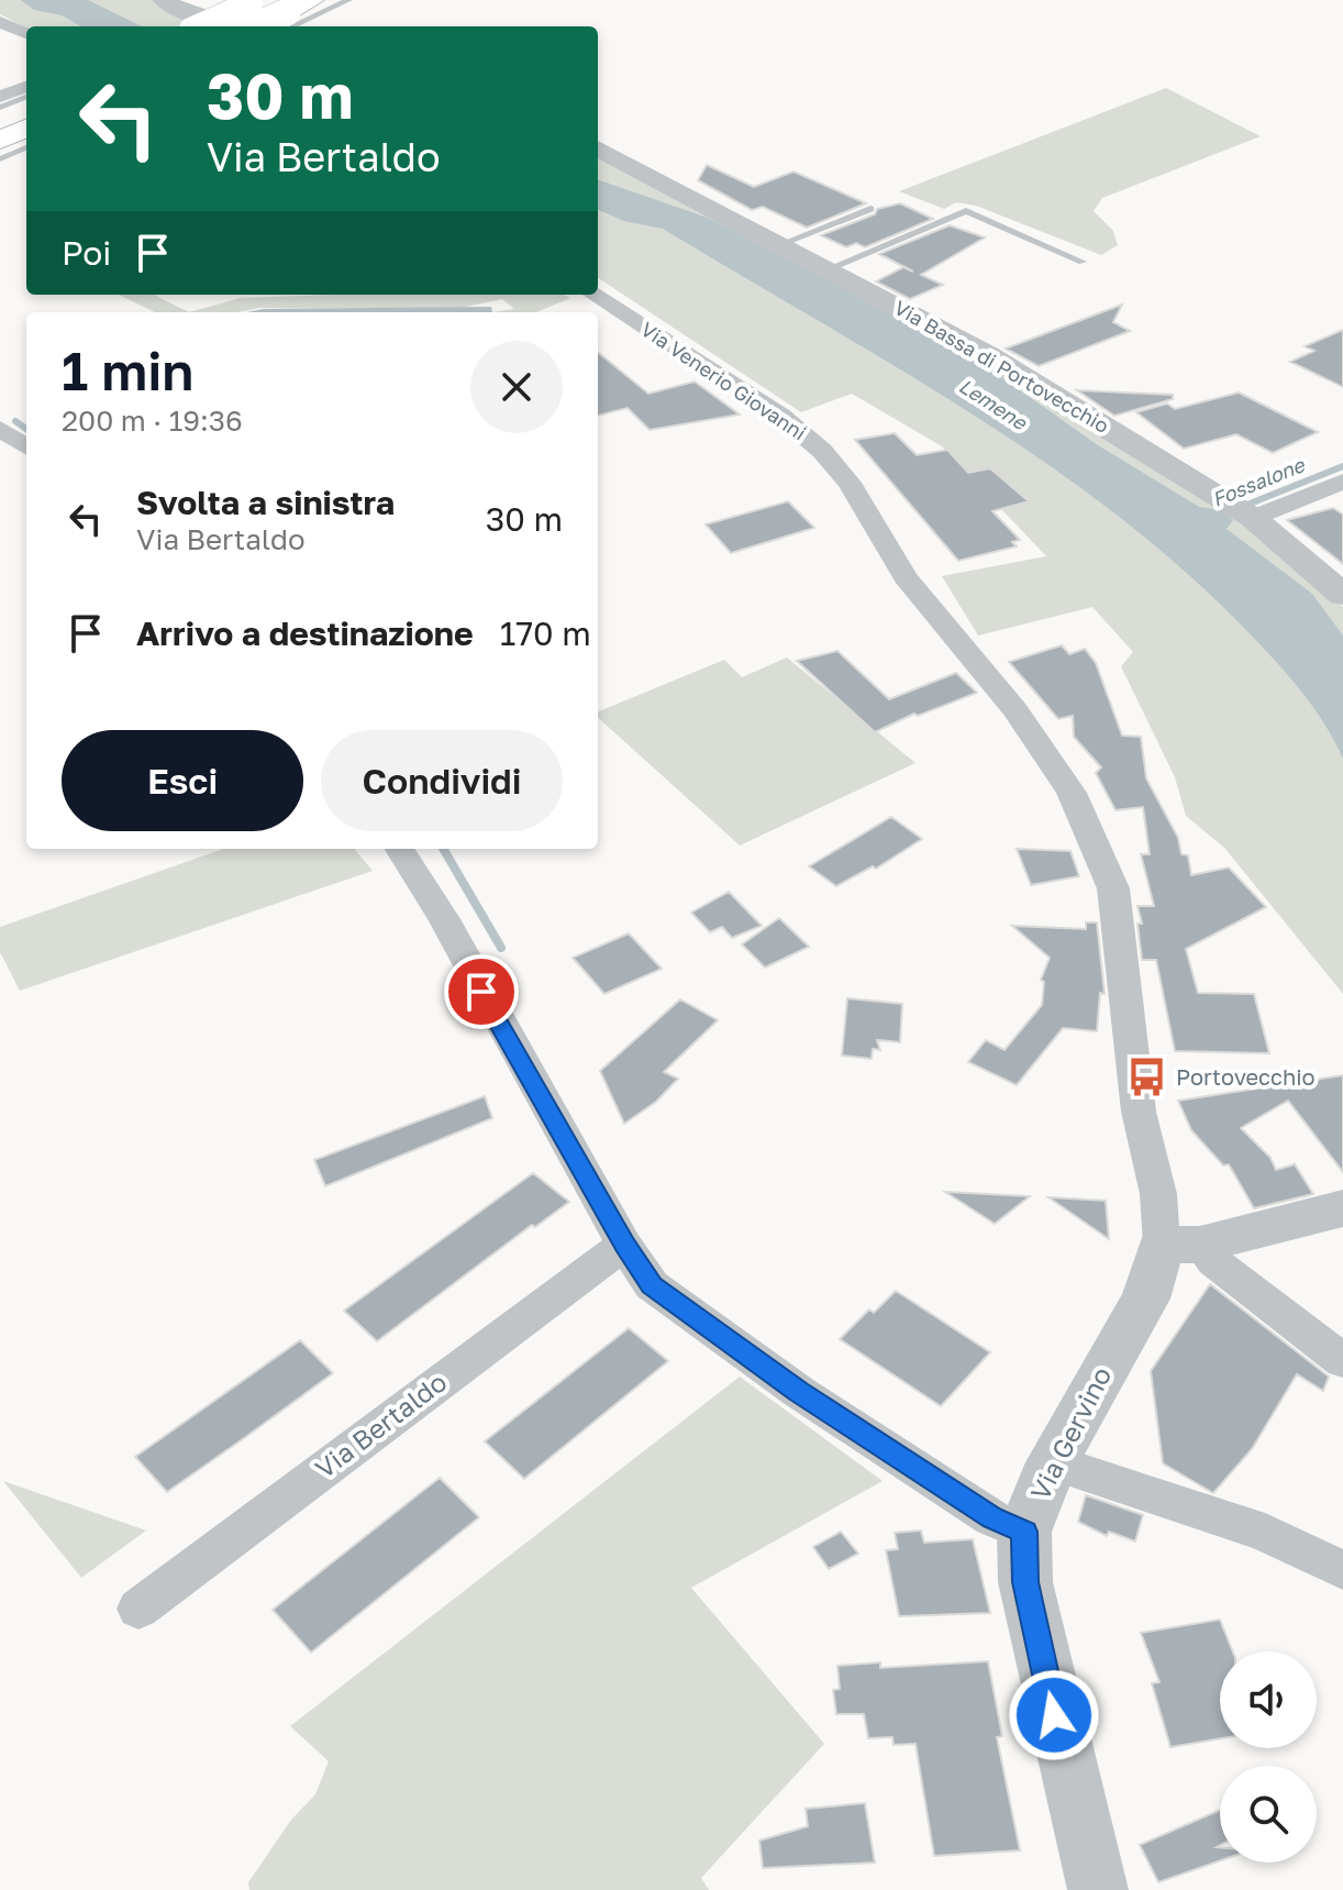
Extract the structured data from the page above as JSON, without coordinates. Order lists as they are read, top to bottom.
{
  "streets": {
    "street": [
      "Via Bassa di Portovecchio",
      "Via Venerio Giovanni",
      "Via Bertaldo",
      "Via Gervino"
    ]
  },
  "crossings": [
    ["Via Venerio Giovanni", "Via Gervino"]
  ],
  "water": ["Lemene", "Fossalone"],
  "places": {
    "bus stop": ["Portovecchio"]
  },
  "page": {
    "turn": ["30 m", "Via Bertaldo"],
    "then": "Poi",
    "heading": ["1 min", "200 m · 19:36"],
    "list": [
      {
        "name": "Svolta a sinistra",
        "note": "Via Bertaldo",
        "value": "30 m"
      },
      {
        "name": "Arrivo a destinazione",
        "value": "170 m"
      }
    ],
    "buttons": ["Esci", "Condividi"]
  }
}
